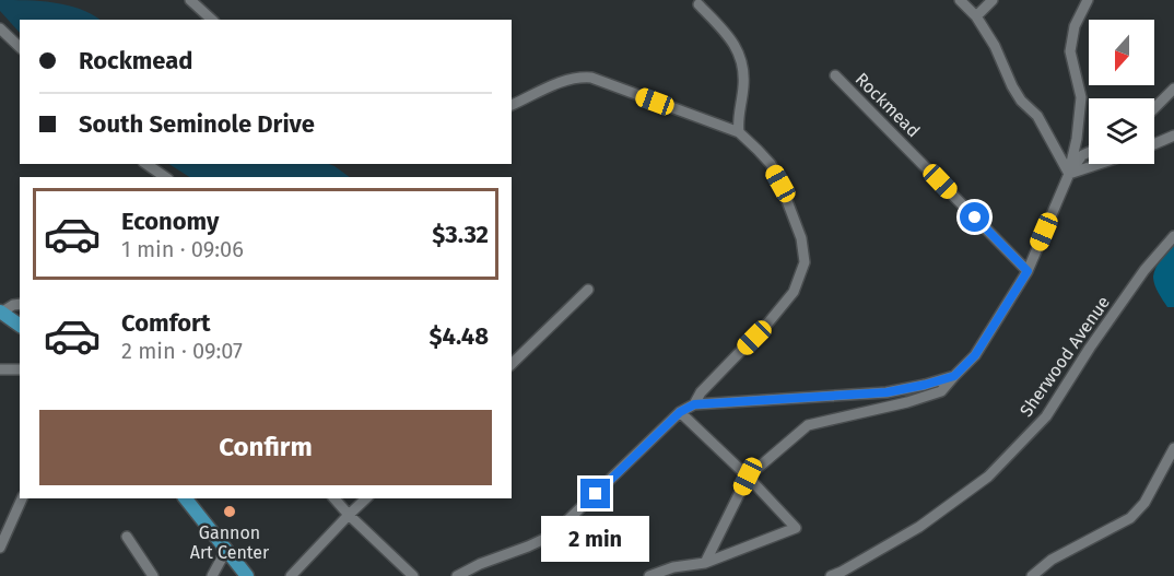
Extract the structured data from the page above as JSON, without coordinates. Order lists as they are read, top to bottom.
{
  "streets": {
    "street": ["Rockmead", "Sherwood Avenue"]
  },
  "places": ["Gannon Art Center"],
  "north": "bottom",
  "page": {
    "banner": ["Rockmead", "South Seminole Drive"],
    "list": [
      {
        "name": "Economy",
        "note": "1 min · 09:06",
        "value": "$3.32"
      },
      {
        "name": "Comfort",
        "note": "2 min · 09:07",
        "value": "$4.48"
      }
    ],
    "buttons": "Confirm",
    "bubble": "2 min"
  }
}
